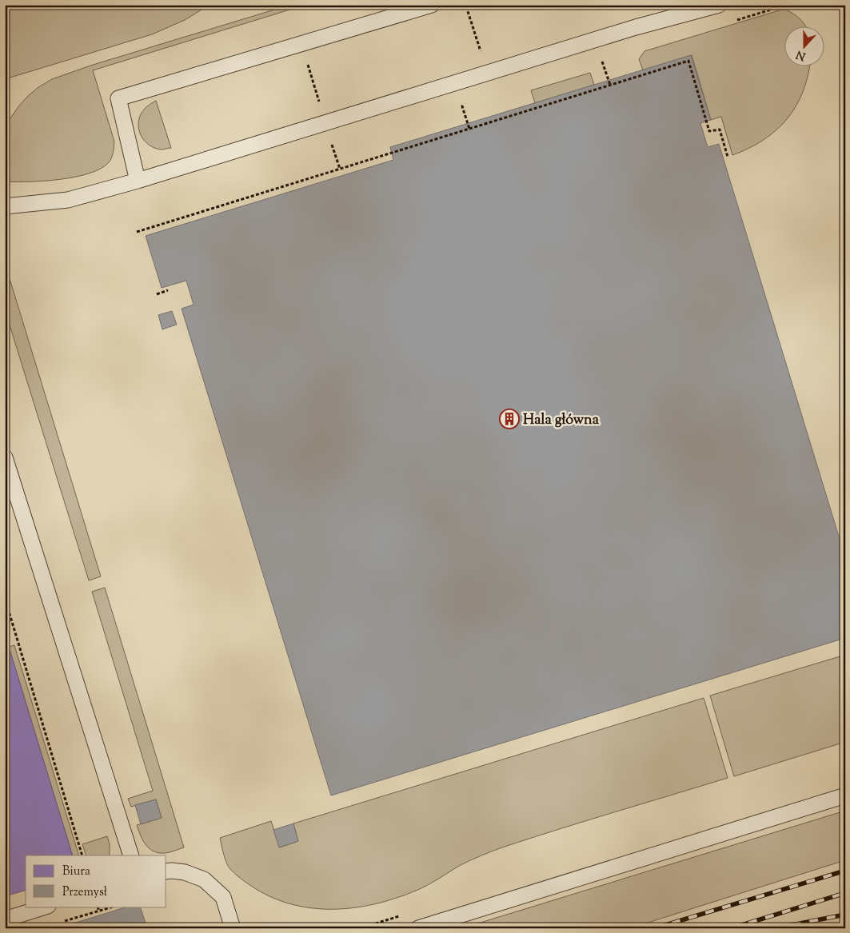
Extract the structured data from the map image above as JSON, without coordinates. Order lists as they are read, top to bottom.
{
  "places": {
    "building": ["Hala główna"]
  },
  "legend": ["Biura", "Przemysł"],
  "north": "bottom"
}
